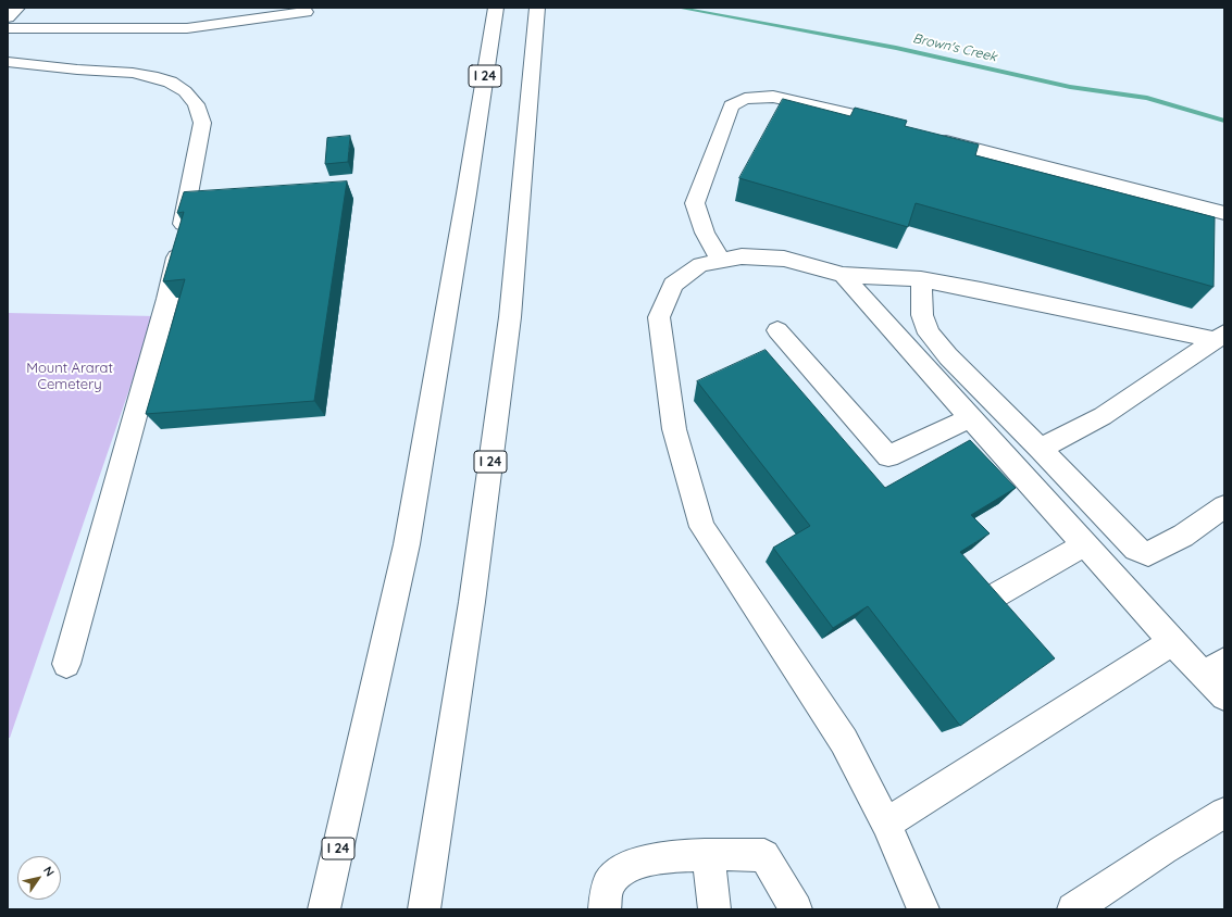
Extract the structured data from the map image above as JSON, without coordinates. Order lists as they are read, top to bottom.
{
  "streets": {
    "main road": ["I 24"]
  },
  "water": ["Brown's Creek"],
  "parks": ["Mount Ararat Cemetery"],
  "north": "top right"
}
